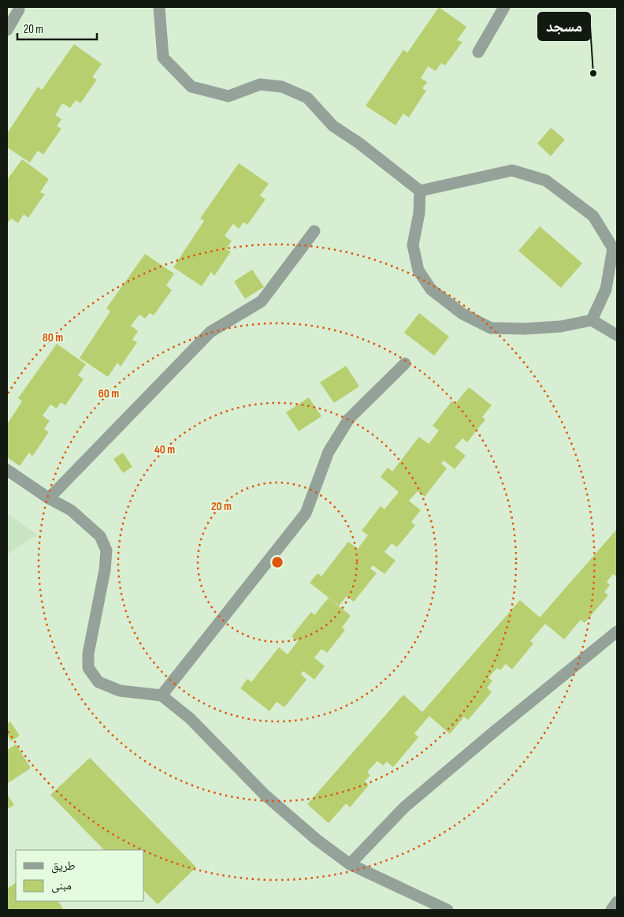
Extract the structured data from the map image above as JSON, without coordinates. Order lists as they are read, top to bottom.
{
  "places": ["مسجد"],
  "legend": ["طريق", "مبنى"],
  "scale_bar": "20 m",
  "rings": [
    "80 m",
    "60 m",
    "40 m",
    "20 m"
  ]
}
